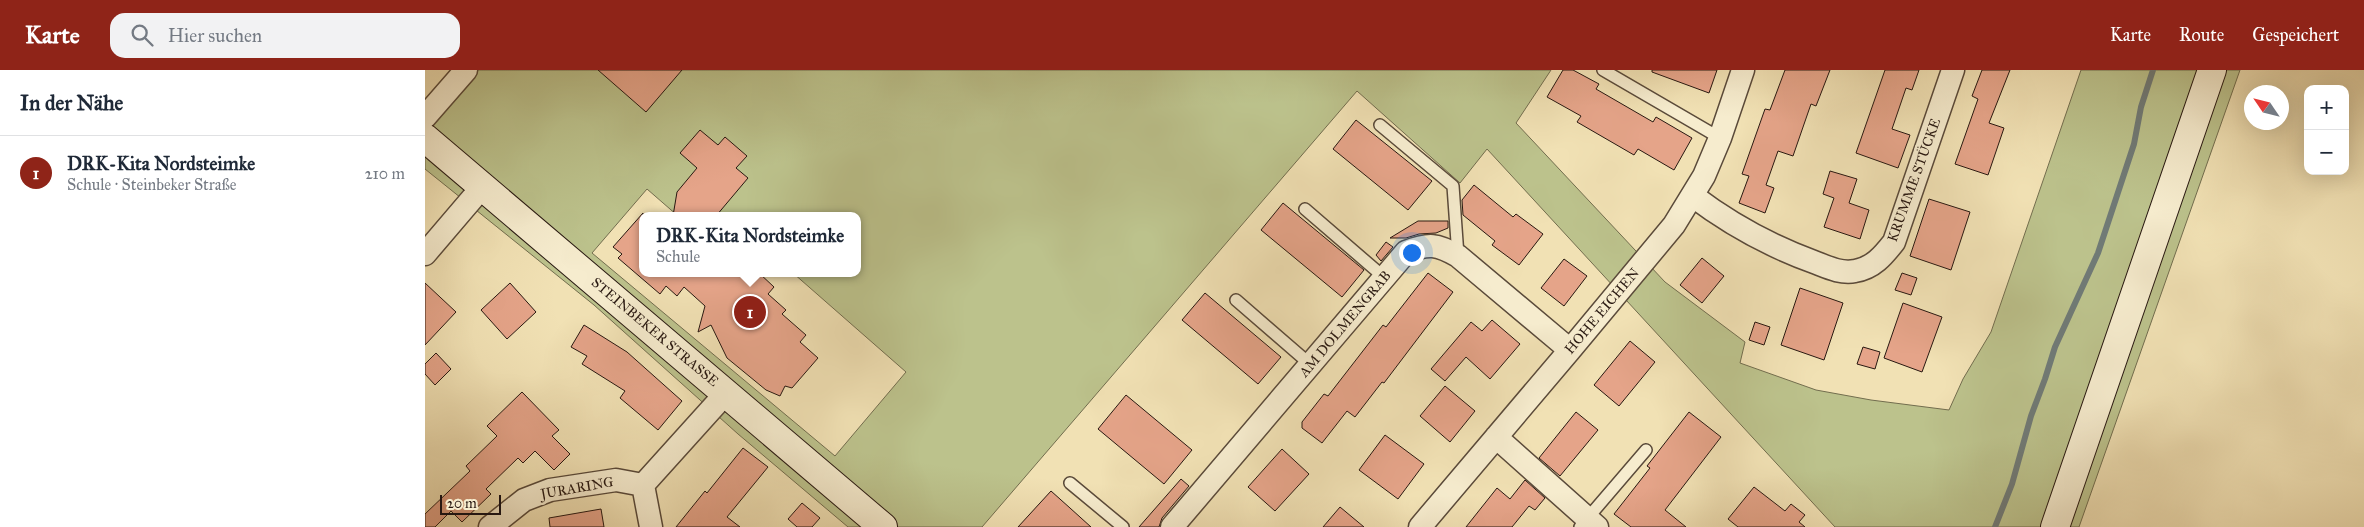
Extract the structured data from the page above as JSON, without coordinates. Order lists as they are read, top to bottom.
{
  "streets": {
    "street": [
      "KRUMME STÜCKE",
      "HOHE EICHEN",
      "AM DOLMENGRAB",
      "STEINBEKER STRASSE",
      "JURARING"
    ]
  },
  "crossings": [
    ["KRUMME STÜCKE", "HOHE EICHEN"],
    ["HOHE EICHEN", "AM DOLMENGRAB"]
  ],
  "scale_bar": "20 m",
  "north": "top left",
  "page": {
    "header": "Karte",
    "search": "Hier suchen",
    "nav": ["Karte", "Route", "Gespeichert"],
    "heading": "In der Nähe",
    "map_buttons": ["+", "−"],
    "list": [
      {
        "mark": "1",
        "name": "DRK-Kita Nordsteimke",
        "note": "Schule · Steinbeker Straße",
        "value": "210 m"
      }
    ],
    "popup": ["DRK-Kita Nordsteimke", "Schule"],
    "pins": "1",
    "scale": "20 m"
  }
}
